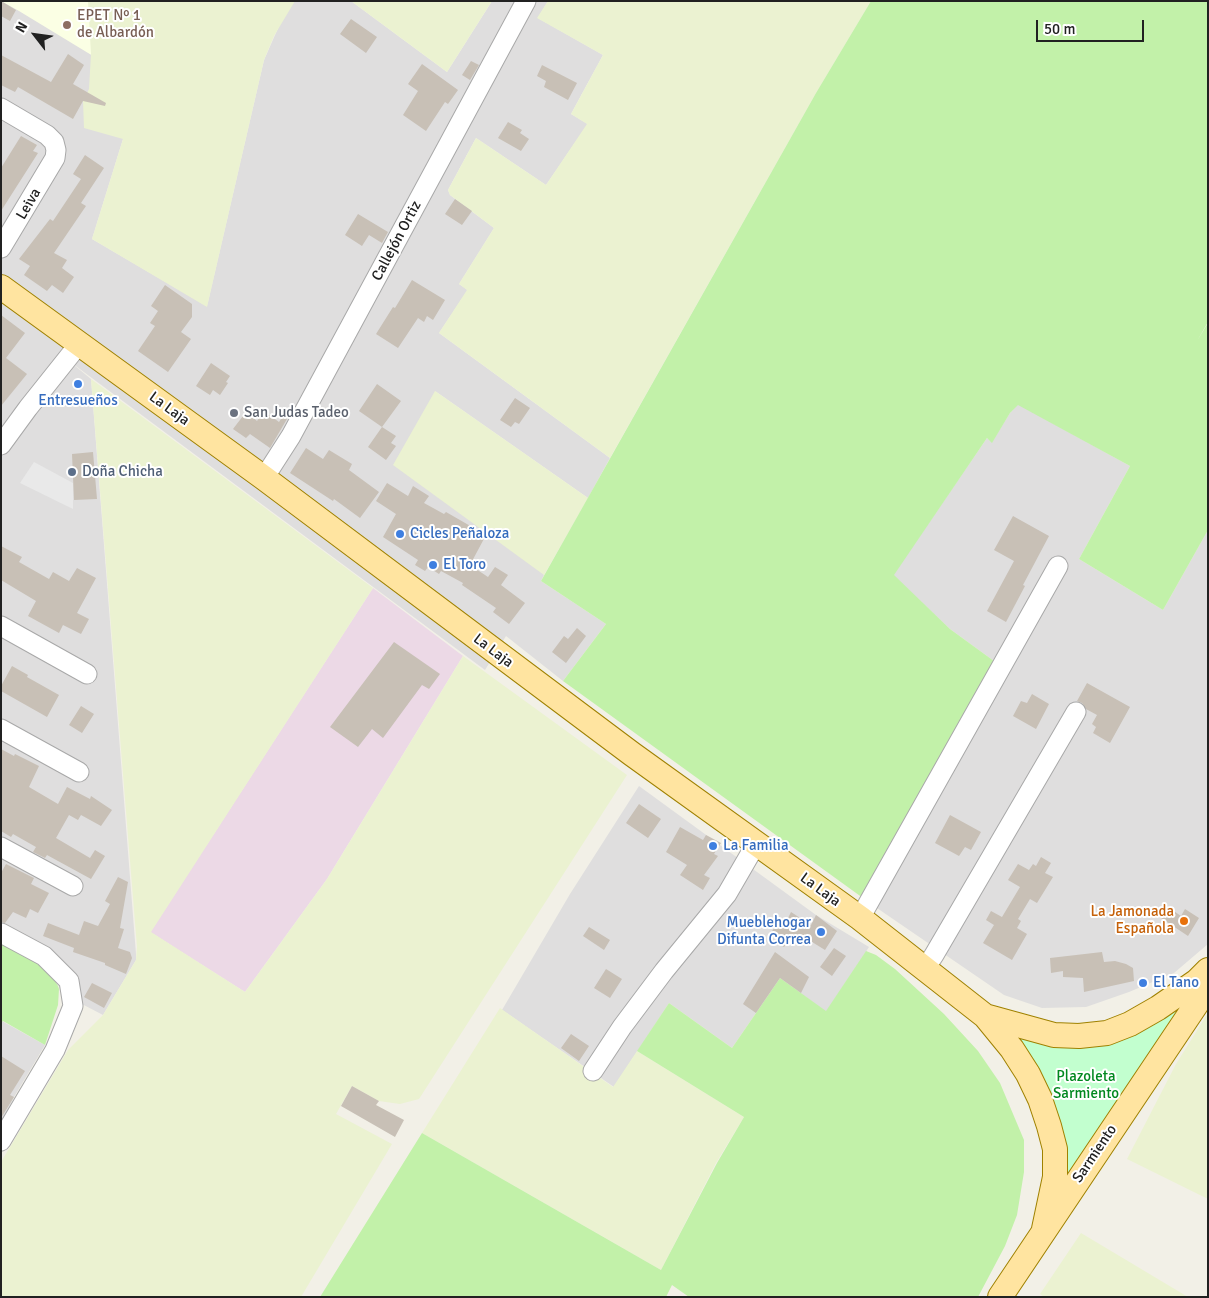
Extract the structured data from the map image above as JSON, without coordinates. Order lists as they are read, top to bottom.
{
  "streets": {
    "main road": ["La Laja", "Sarmiento"],
    "street": ["Leiva", "Callejón Ortiz"]
  },
  "crossings": [
    ["Callejón Ortiz", "La Laja"],
    ["La Laja", "Sarmiento"]
  ],
  "parks": ["Plazoleta Sarmiento"],
  "places": [
    "EPET Nº 1 de Albardón",
    "Entresueños",
    "San Judas Tadeo",
    "Doña Chicha",
    "Cicles Peñaloza",
    "El Toro",
    "La Familia",
    "La Jamonada Española",
    "Mueblehogar Difunta Correa",
    "El Tano"
  ],
  "scale_bar": "50 m",
  "north": "top left"
}
